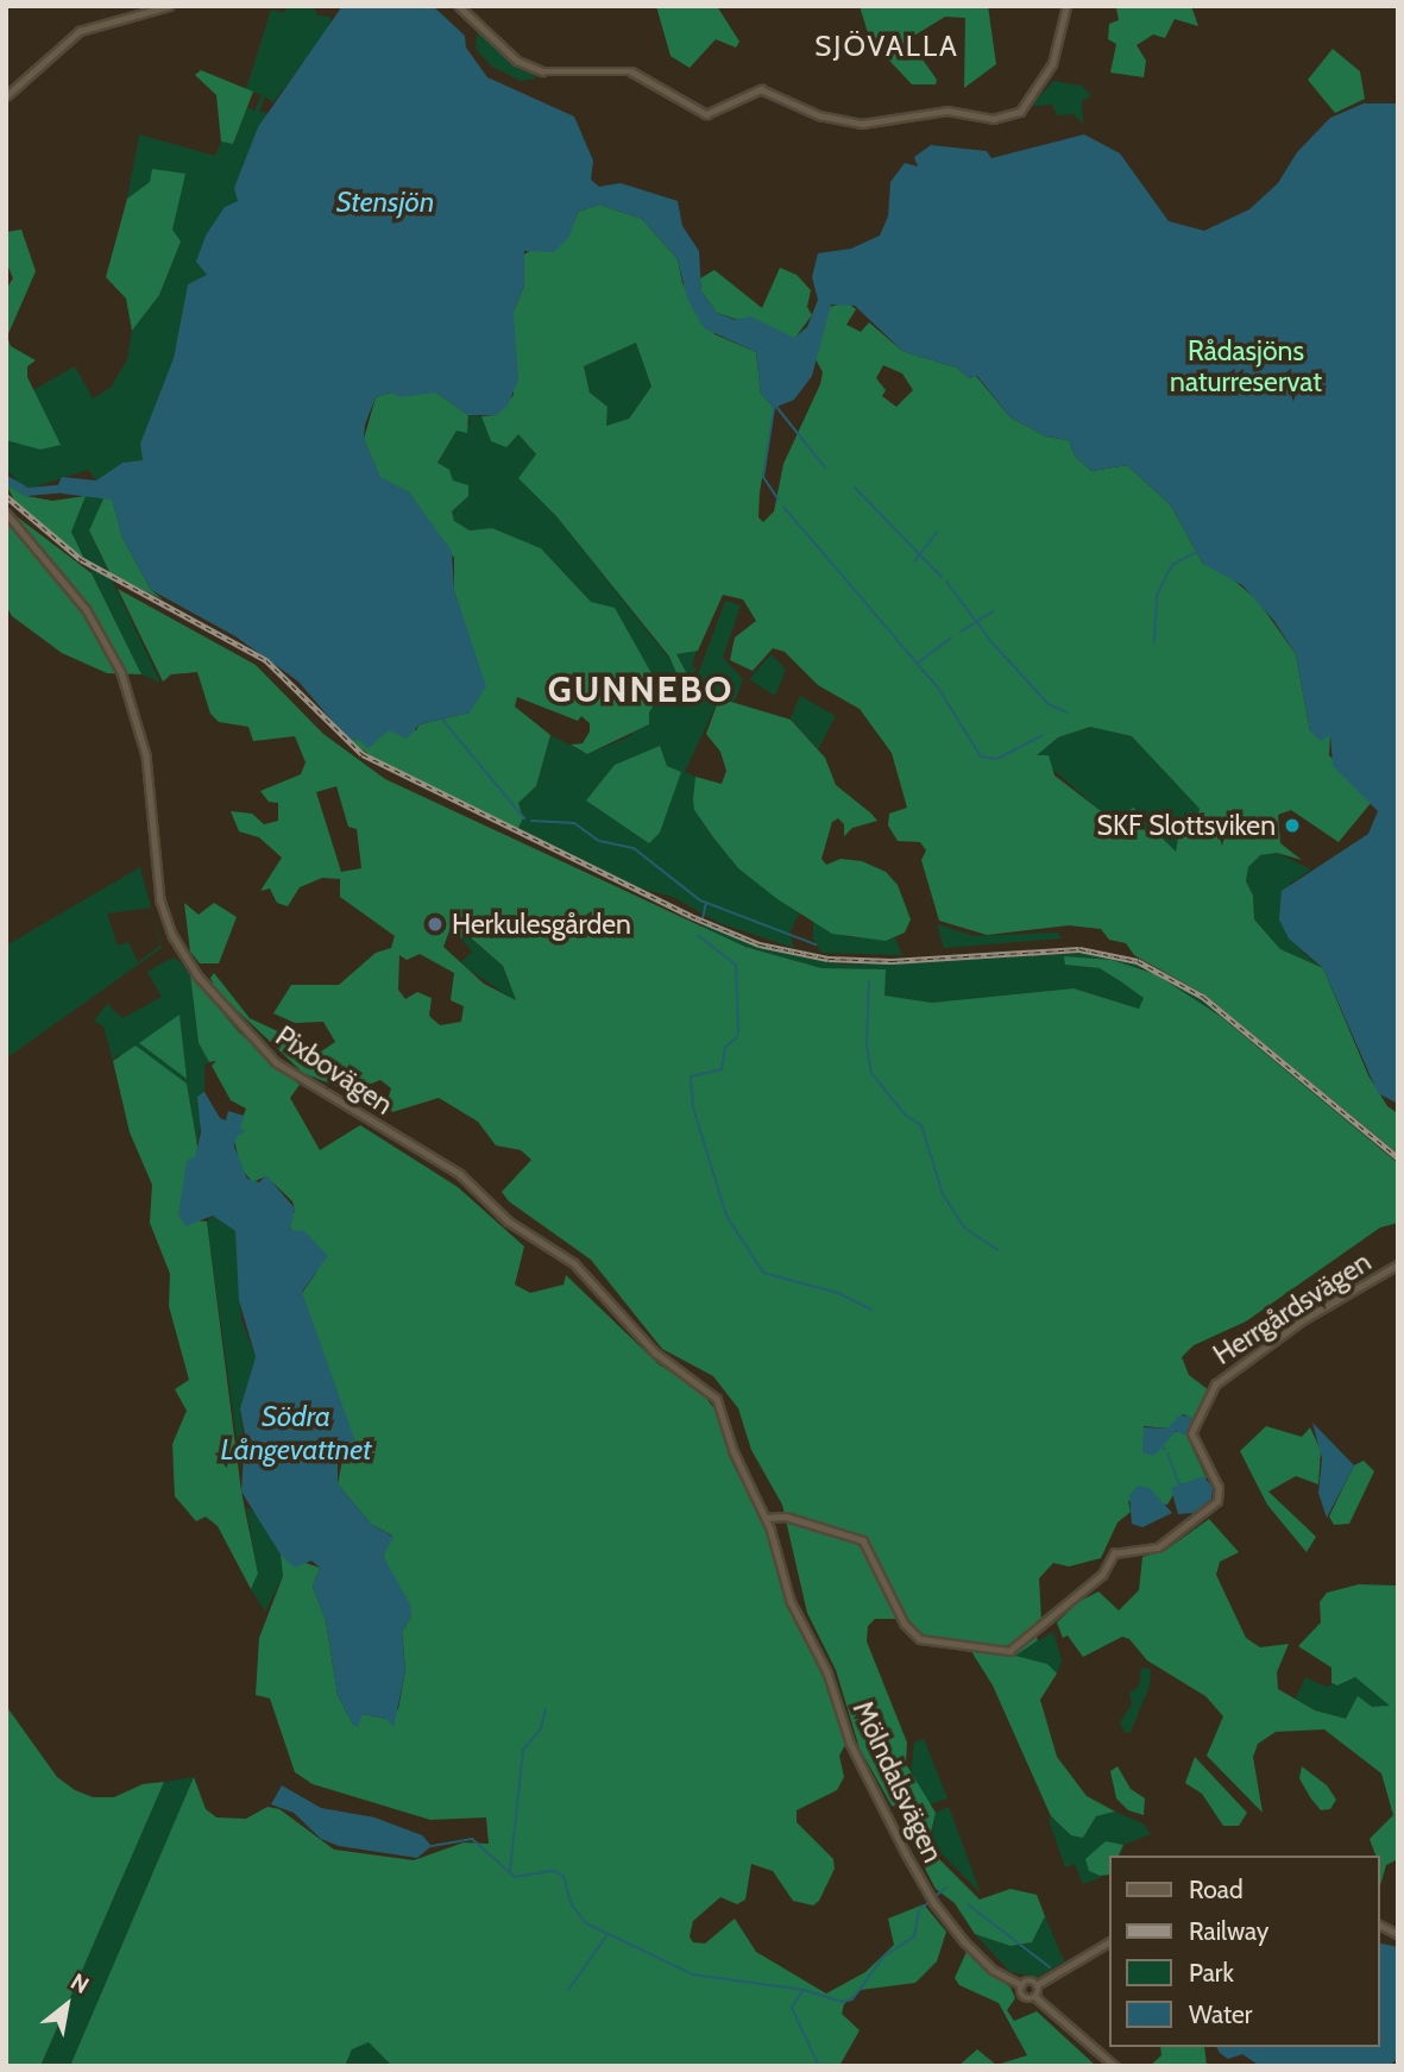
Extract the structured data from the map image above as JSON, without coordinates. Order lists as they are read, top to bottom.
{
  "streets": {
    "street": ["Pixbovägen", "Herrgårdsvägen", "Mölndalsvägen"]
  },
  "crossings": [
    ["Pixbovägen", "Herrgårdsvägen"],
    ["Pixbovägen", "Mölndalsvägen"],
    ["Herrgårdsvägen", "Mölndalsvägen"]
  ],
  "districts": ["SJÖVALLA", "GUNNEBO"],
  "water": ["Stensjön", "Södra Långevattnet"],
  "parks": ["Rådasjöns naturreservat"],
  "places": ["SKF Slottsviken", "Herkulesgården"],
  "legend": [
    "Road",
    "Railway",
    "Park",
    "Water"
  ],
  "north": "top right"
}
